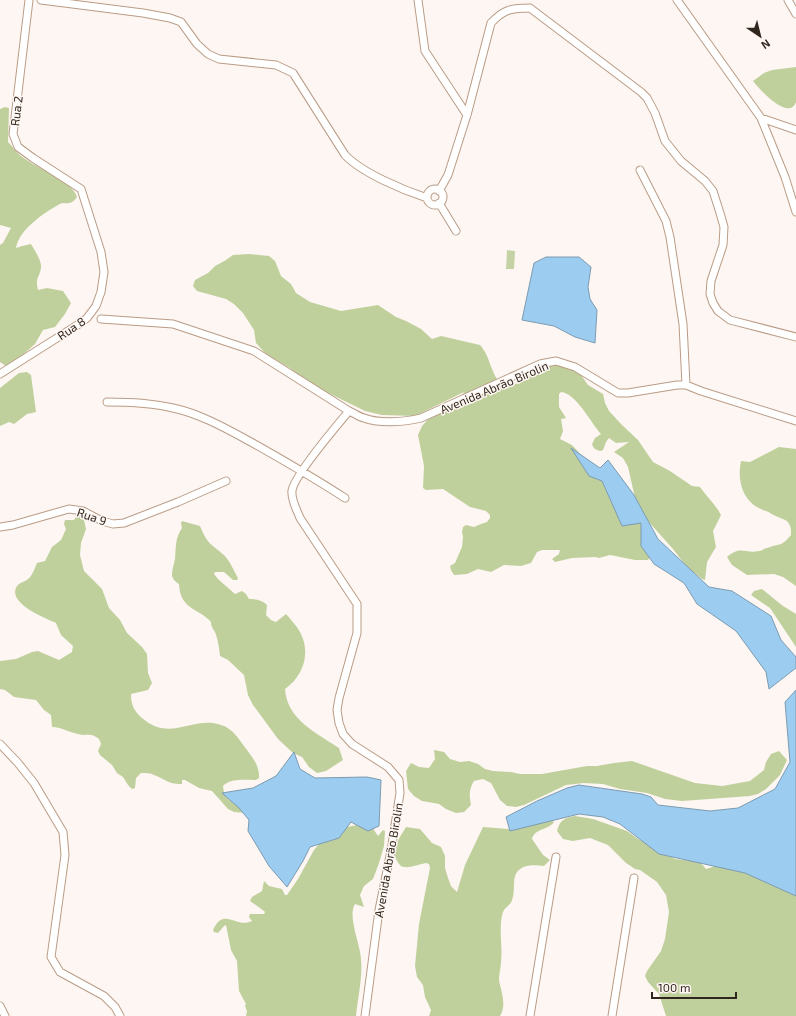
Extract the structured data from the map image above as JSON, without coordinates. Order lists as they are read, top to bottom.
{
  "streets": {
    "street": [
      "Rua 2",
      "Rua 8",
      "Avenida Abrão Birolin",
      "Rua 9"
    ]
  },
  "crossings": [
    ["Rua 2", "Rua 8"]
  ],
  "scale_bar": "100 m",
  "north": "bottom right"
}
